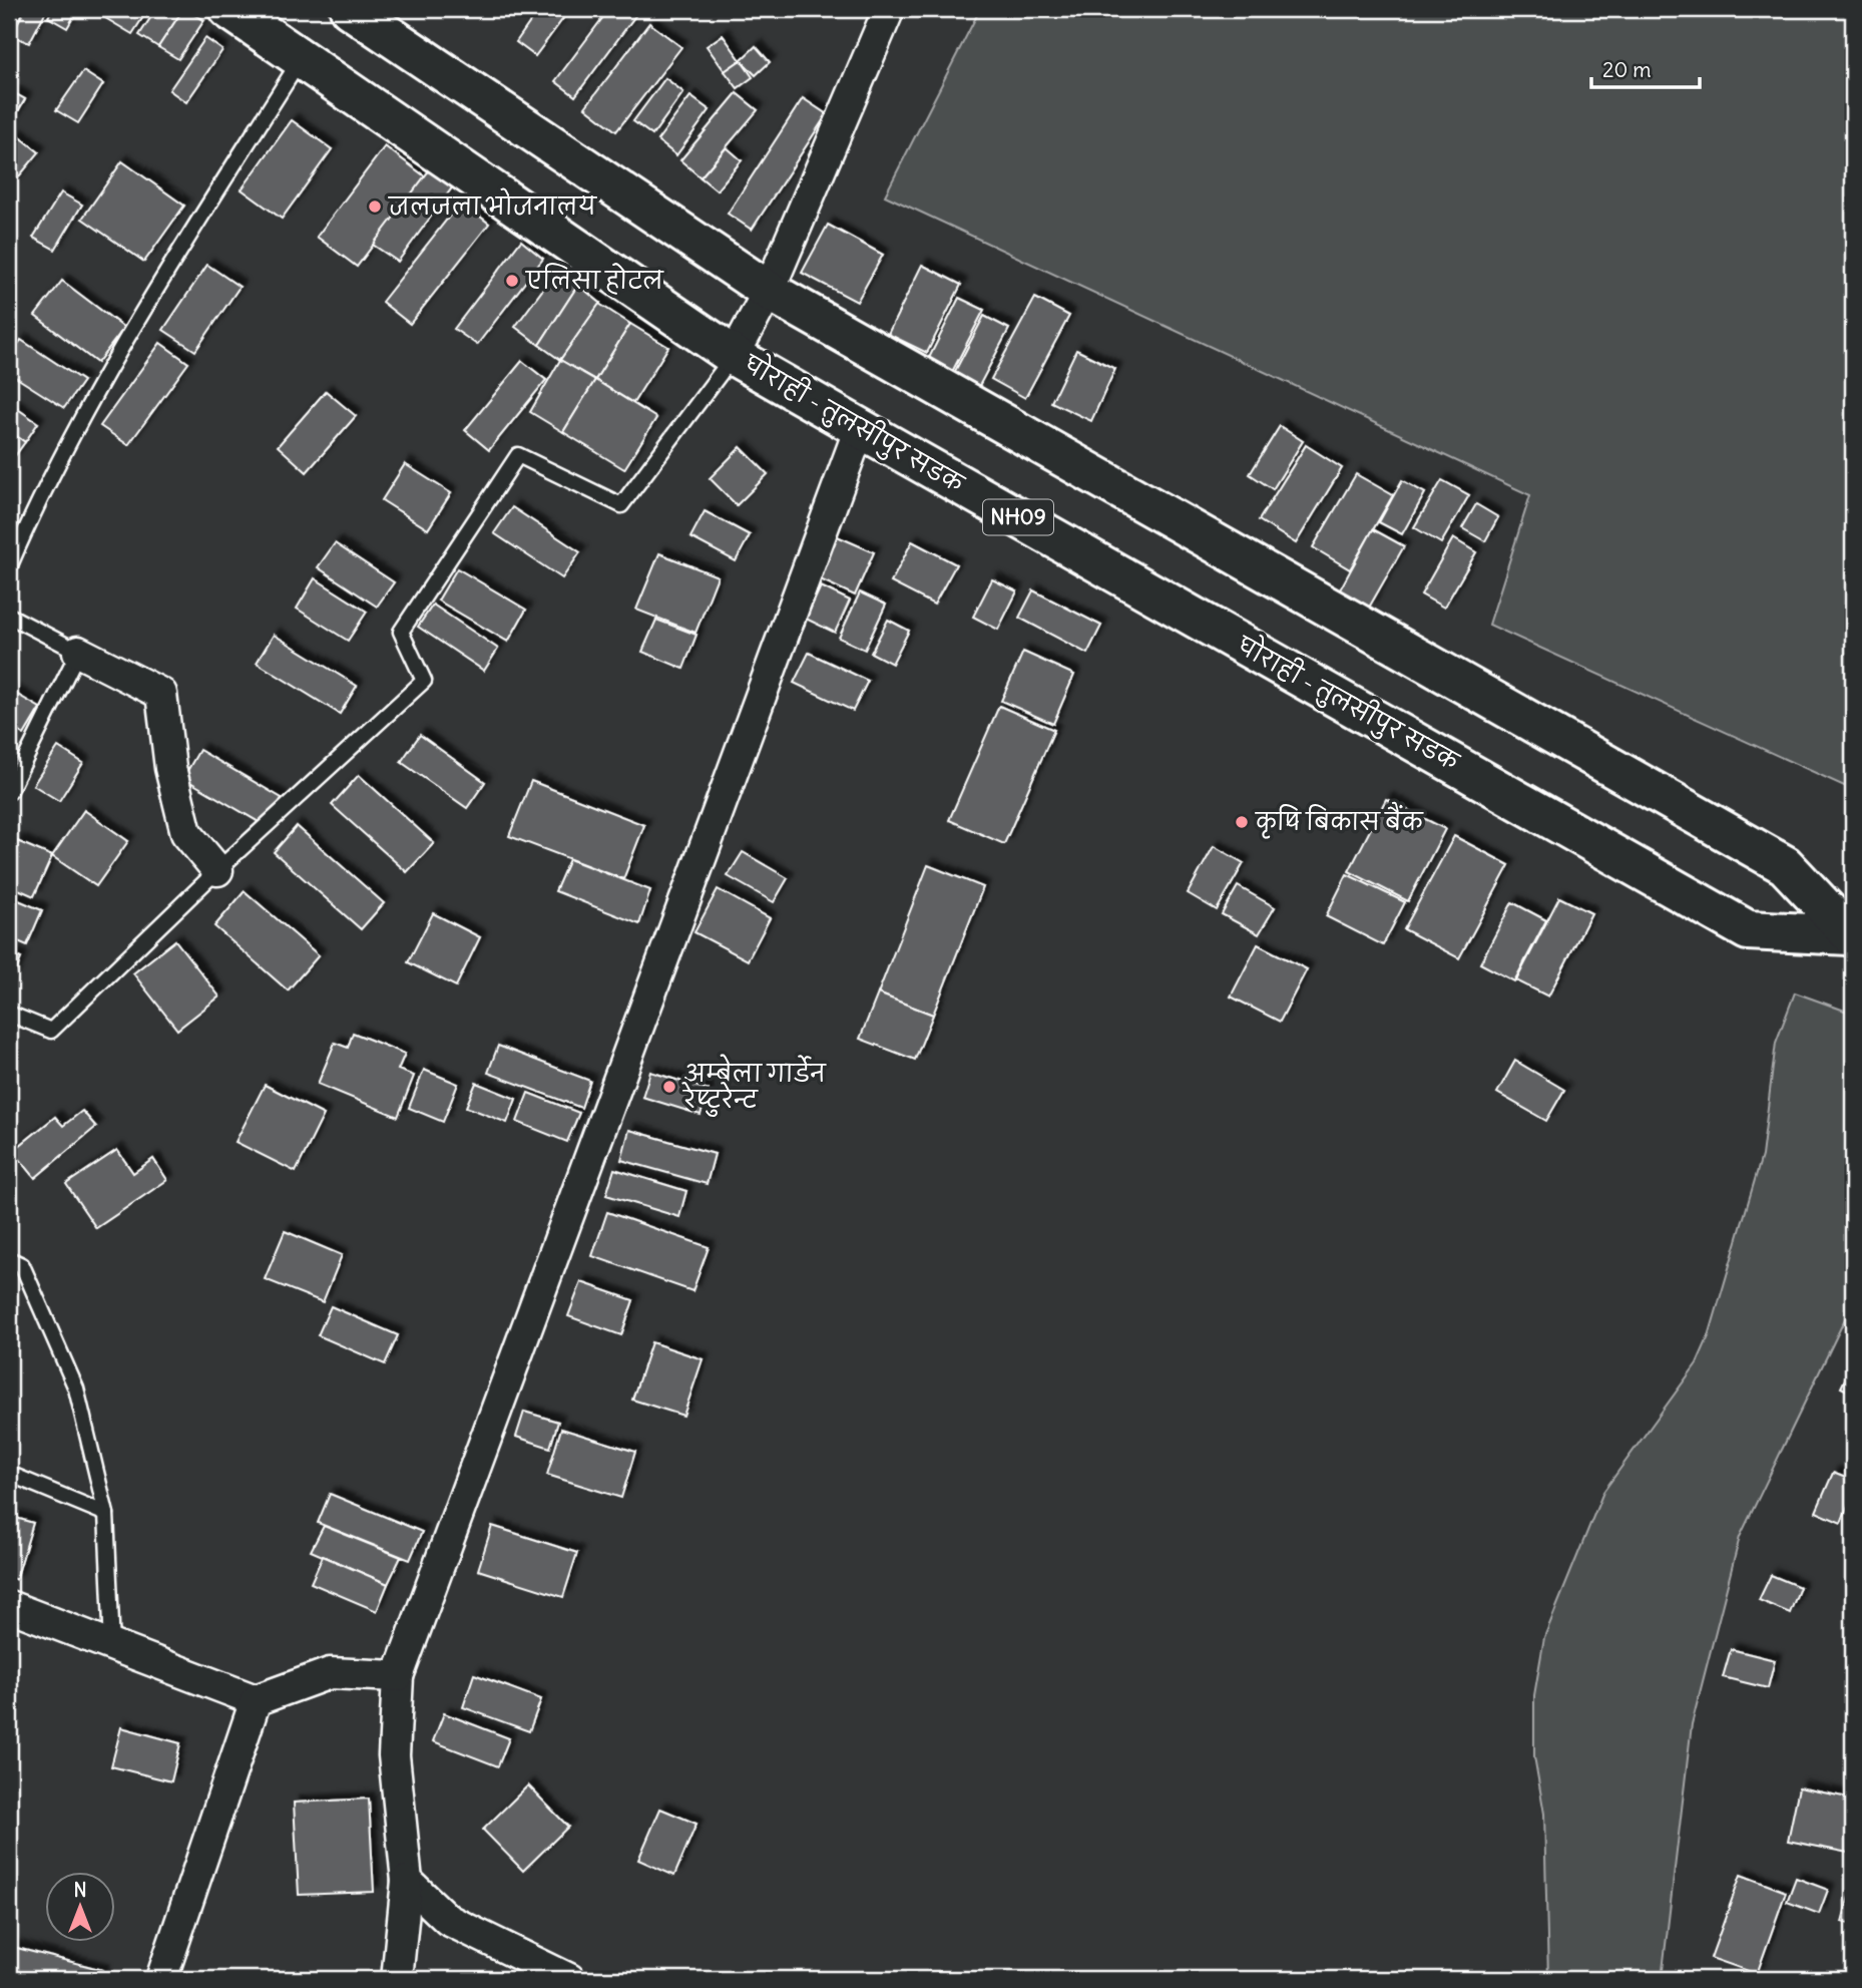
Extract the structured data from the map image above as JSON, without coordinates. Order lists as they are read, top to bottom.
{
  "streets": {
    "main road": ["घोराही - तुलसीपुर सडक", "NH09"]
  },
  "places": [
    "जलजला भोजनालय",
    "एलिसा होटल",
    "कृषि बिकास बैंक",
    "अम्ब्रेला गार्डेन रेष्टुरेन्ट"
  ],
  "scale_bar": "20 m",
  "north": "top"
}
